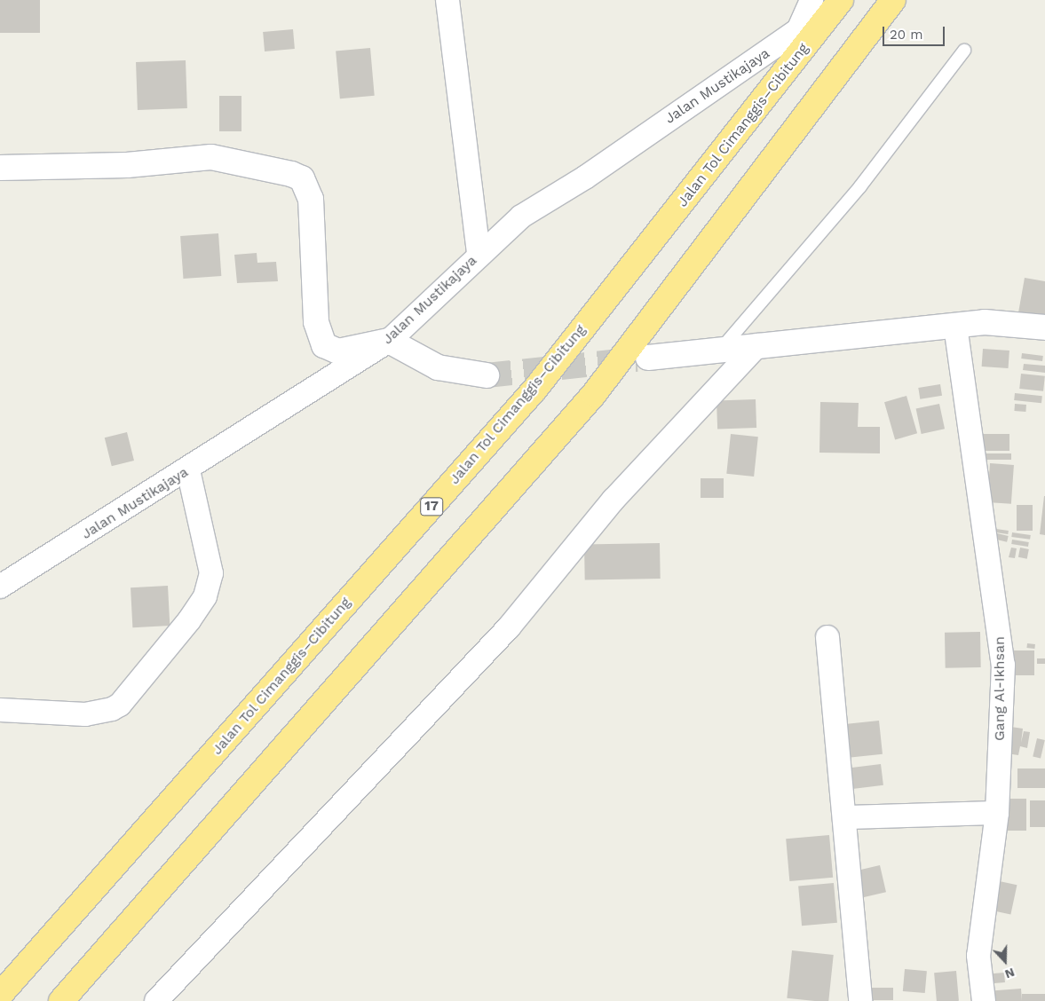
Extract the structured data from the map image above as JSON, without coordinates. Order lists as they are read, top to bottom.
{
  "streets": {
    "highway": ["Jalan Tol Cimanggis–Cibitung", "17"],
    "street": ["Jalan Mustikajaya", "Gang Al-Ikhsan"]
  },
  "scale_bar": "20 m",
  "north": "bottom"
}
